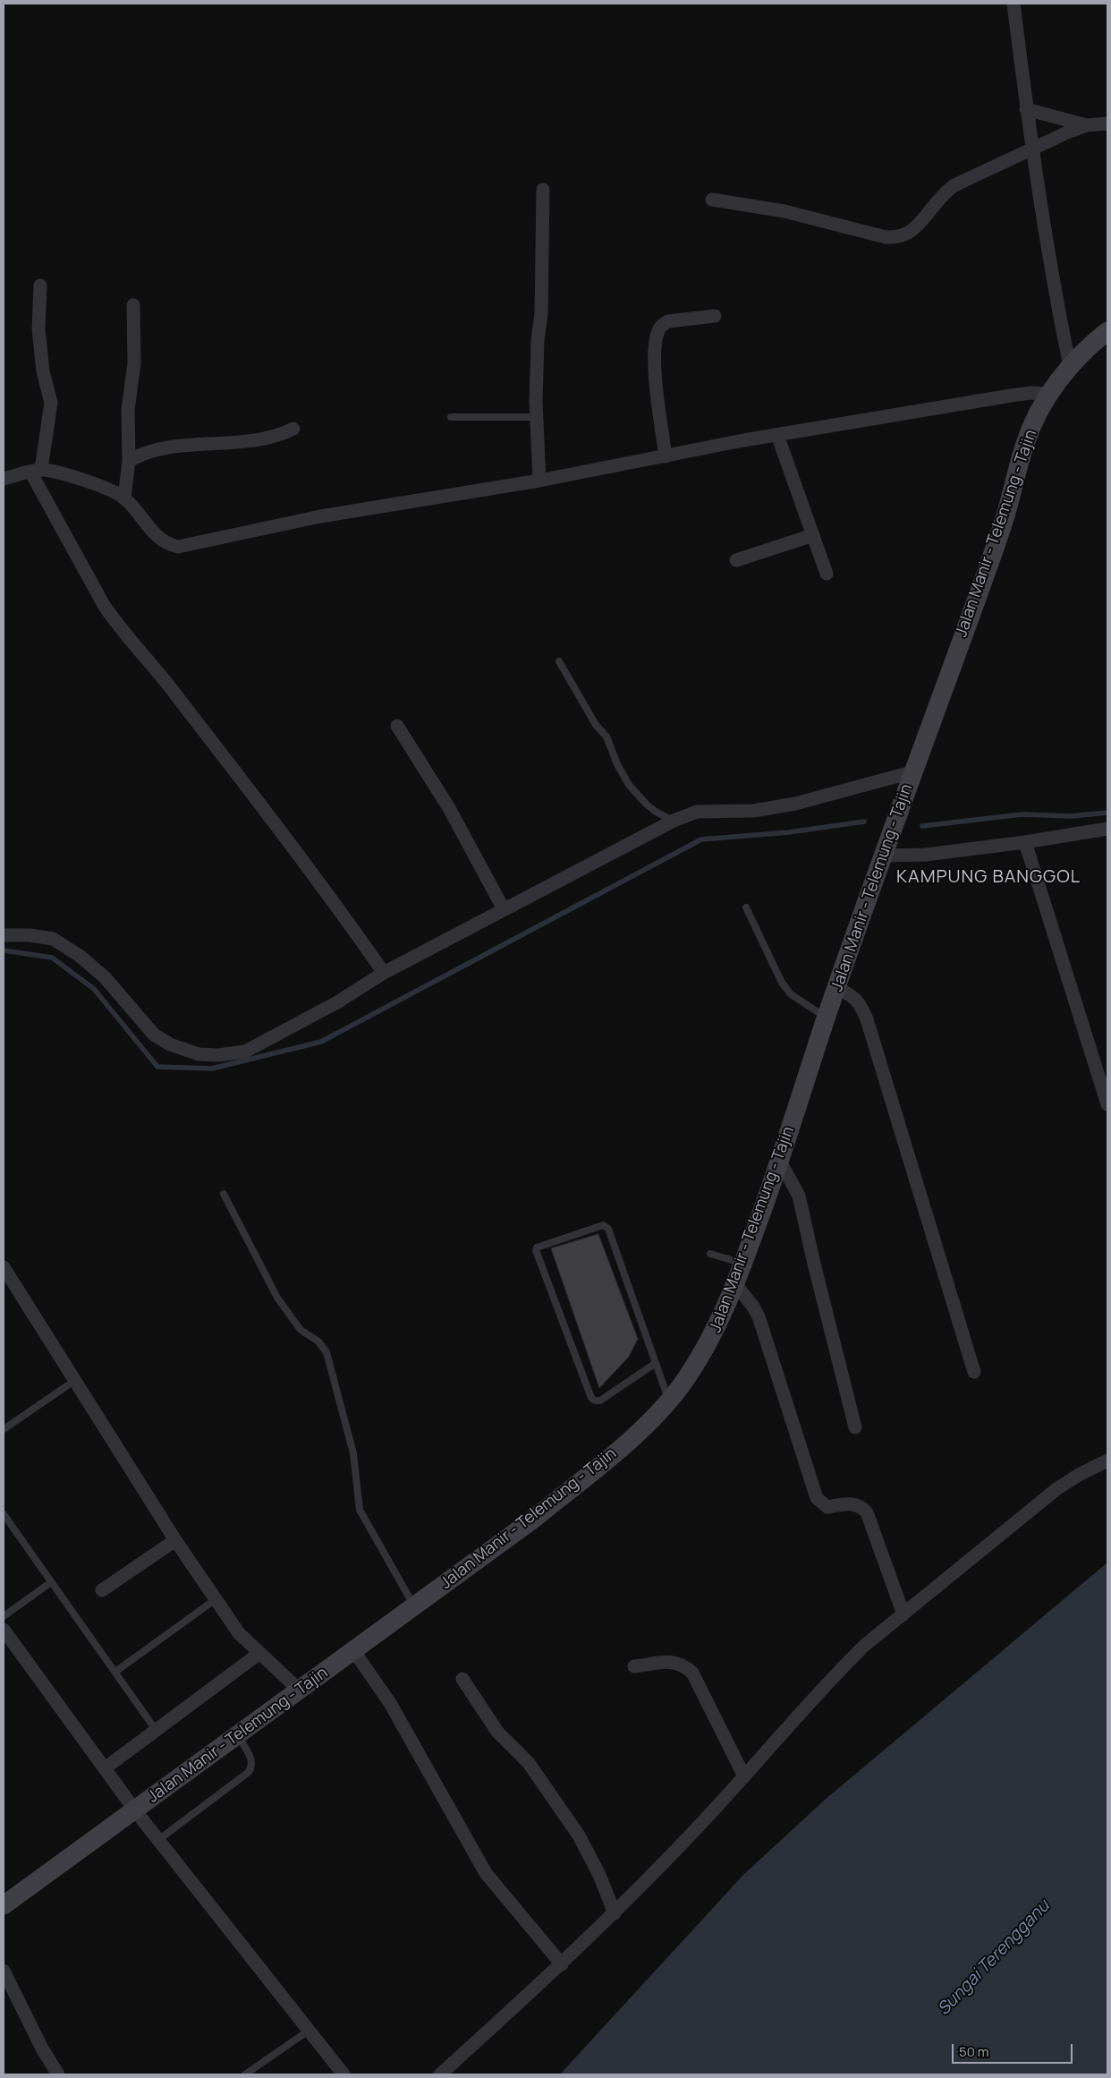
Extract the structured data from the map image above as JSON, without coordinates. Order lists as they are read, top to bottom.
{
  "streets": {
    "main road": ["Jalan Manir - Telemung - Tajin"]
  },
  "districts": ["KAMPUNG BANGGOL"],
  "water": ["Sungai Terengganu"],
  "scale_bar": "50 m"
}
